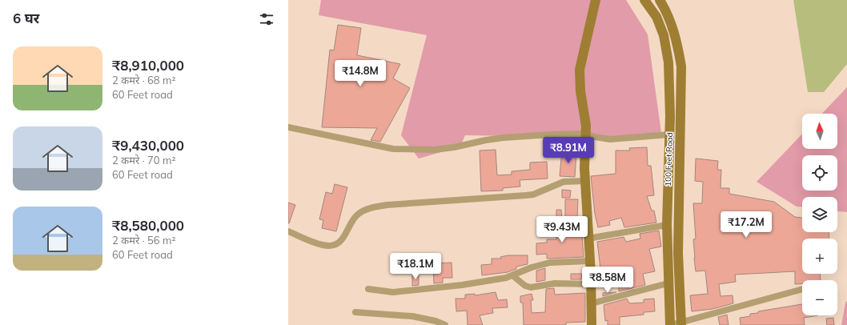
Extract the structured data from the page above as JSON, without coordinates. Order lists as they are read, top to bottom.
{
  "streets": {
    "street": ["100 Feet Road"]
  },
  "north": "top",
  "page": {
    "heading": "6 घर",
    "list": [
      {
        "name": "₹8,910,000",
        "note": "2 कमरे · 68 m² · 60 Feet road"
      },
      {
        "name": "₹9,430,000",
        "note": "2 कमरे · 70 m² · 60 Feet road"
      },
      {
        "name": "₹8,580,000",
        "note": "2 कमरे · 56 m² · 60 Feet road"
      }
    ],
    "price": [
      "₹14.8M",
      "₹8.91M",
      "₹17.2M",
      "₹9.43M",
      "₹18.1M",
      "₹8.58M"
    ],
    "map_buttons": ["+", "−"]
  }
}
